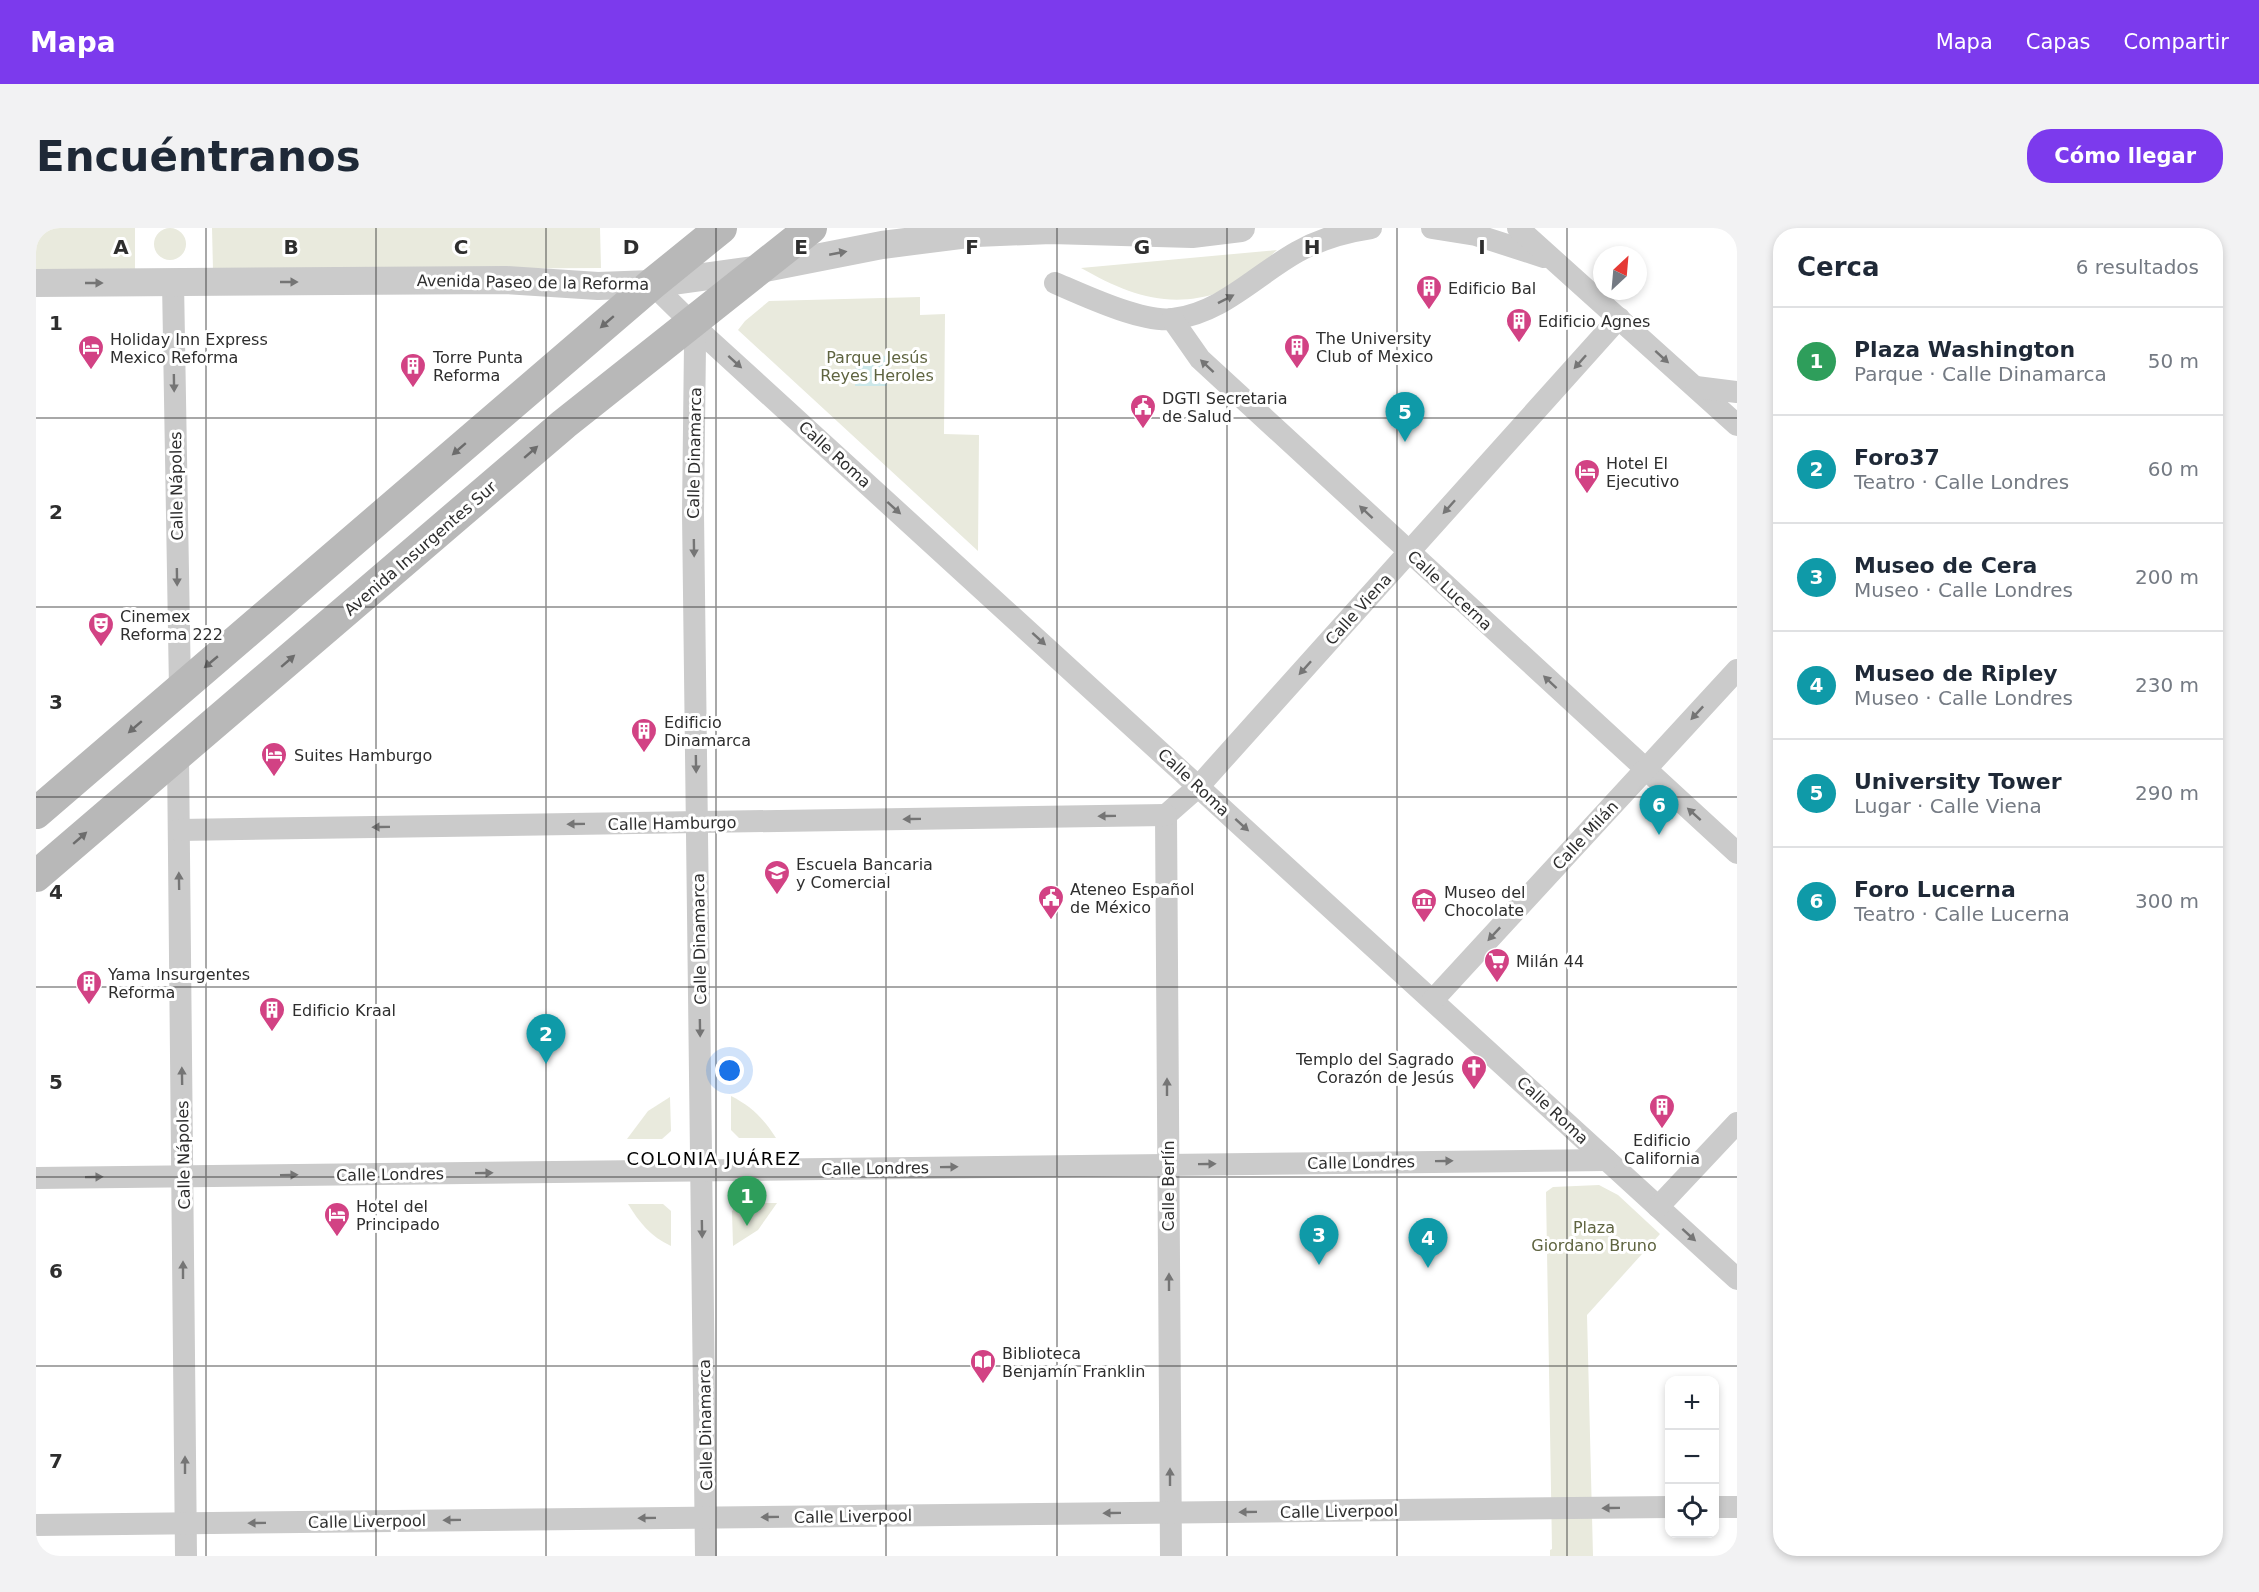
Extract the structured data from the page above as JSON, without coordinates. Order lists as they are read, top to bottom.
{
  "streets": {
    "main road": ["Avenida Insurgentes Sur"],
    "street": [
      "Avenida Paseo de la Reforma",
      "Calle Dinamarca",
      "Calle Roma",
      "Calle Nápoles",
      "Calle Lucerna",
      "Calle Viena",
      "Calle Hamburgo",
      "Calle Milán",
      "Calle Londres",
      "Calle Berlín",
      "Calle Liverpool"
    ]
  },
  "crossings": [
    ["Avenida Paseo de la Reforma", "Calle Roma"],
    ["Avenida Paseo de la Reforma", "Calle Nápoles"],
    ["Avenida Paseo de la Reforma", "Avenida Insurgentes Sur"],
    ["Calle Dinamarca", "Calle Roma"],
    ["Calle Dinamarca", "Avenida Insurgentes Sur"],
    ["Calle Dinamarca", "Calle Hamburgo"],
    ["Calle Dinamarca", "Calle Londres"],
    ["Calle Dinamarca", "Calle Liverpool"],
    ["Calle Roma", "Avenida Insurgentes Sur"],
    ["Calle Roma", "Calle Viena"],
    ["Calle Roma", "Calle Milán"],
    ["Calle Roma", "Calle Londres"],
    ["Calle Nápoles", "Avenida Insurgentes Sur"],
    ["Calle Nápoles", "Calle Hamburgo"],
    ["Calle Nápoles", "Calle Londres"],
    ["Calle Nápoles", "Calle Liverpool"],
    ["Calle Lucerna", "Calle Viena"],
    ["Calle Lucerna", "Calle Milán"],
    ["Calle Viena", "Calle Hamburgo"],
    ["Calle Viena", "Calle Berlín"],
    ["Calle Hamburgo", "Calle Berlín"],
    ["Calle Londres", "Calle Berlín"],
    ["Calle Berlín", "Calle Liverpool"]
  ],
  "one_way": [
    "Avenida Paseo de la Reforma",
    "Calle Dinamarca",
    "Calle Roma",
    "Calle Lucerna",
    "Calle Viena",
    "Calle Hamburgo",
    "Calle Milán",
    "Calle Londres",
    "Calle Berlín",
    "Calle Liverpool"
  ],
  "districts": ["COLONIA JUÁREZ"],
  "parks": ["Parque Jesús Reyes Heroles", "Plaza Giordano Bruno"],
  "places": {
    "building": [
      "Edificio Bal",
      "Edificio Agnes",
      "The University Club of Mexico",
      "Torre Punta Reforma",
      "Edificio Dinamarca",
      "Yama Insurgentes Reforma",
      "Edificio Kraal",
      "Edificio California"
    ],
    "hotel": [
      "Holiday Inn Express Mexico Reforma",
      "Hotel El Ejecutivo",
      "Suites Hamburgo",
      "Hotel del Principado"
    ],
    "public building": ["DGTI Secretaria de Salud", "Ateneo Español de México"],
    "theatre": ["Cinemex Reforma 222"],
    "school or university": ["Escuela Bancaria y Comercial"],
    "museum": ["Museo del Chocolate"],
    "supermarket": ["Milán 44"],
    "church": ["Templo del Sagrado Corazón de Jesús"],
    "library": ["Biblioteca Benjamín Franklin"]
  },
  "north": "top right",
  "page": {
    "header": "Mapa",
    "nav": ["Mapa", "Capas", "Compartir"],
    "buttons": "Cómo llegar",
    "title": "Encuéntranos",
    "heading": ["Cerca", "6 resultados"],
    "list": [
      {
        "mark": "1",
        "name": "Plaza Washington",
        "note": "Parque · Calle Dinamarca",
        "value": "50 m"
      },
      {
        "mark": "2",
        "name": "Foro37",
        "note": "Teatro · Calle Londres",
        "value": "60 m"
      },
      {
        "mark": "3",
        "name": "Museo de Cera",
        "note": "Museo · Calle Londres",
        "value": "200 m"
      },
      {
        "mark": "4",
        "name": "Museo de Ripley",
        "note": "Museo · Calle Londres",
        "value": "230 m"
      },
      {
        "mark": "5",
        "name": "University Tower",
        "note": "Lugar · Calle Viena",
        "value": "290 m"
      },
      {
        "mark": "6",
        "name": "Foro Lucerna",
        "note": "Teatro · Calle Lucerna",
        "value": "300 m"
      }
    ],
    "pins": [
      "5",
      "6",
      "2",
      "1",
      "3",
      "4"
    ],
    "map_buttons": ["+", "−"]
  },
  "grid": {
    "columns": [
      "A",
      "B",
      "C",
      "D",
      "E",
      "F",
      "G",
      "H",
      "I"
    ],
    "rows": [
      "1",
      "2",
      "3",
      "4",
      "5",
      "6",
      "7"
    ]
  }
}
